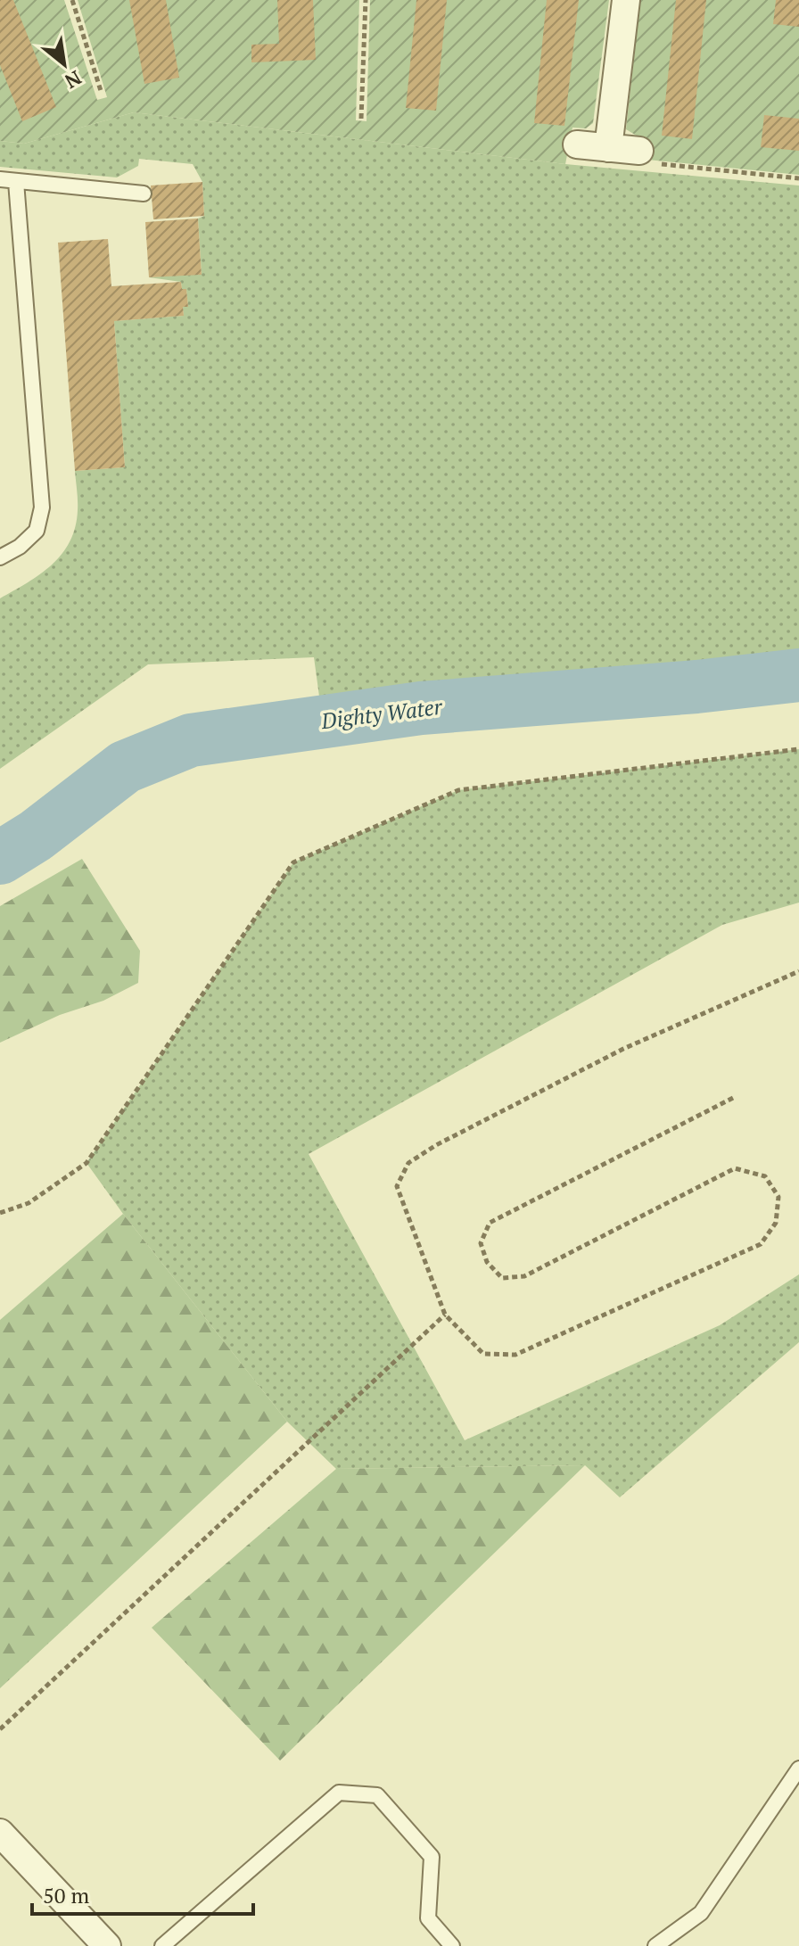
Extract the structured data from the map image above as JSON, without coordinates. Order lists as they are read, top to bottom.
{
  "water": ["Dighty Water"],
  "scale_bar": "50 m",
  "north": "bottom right"
}
